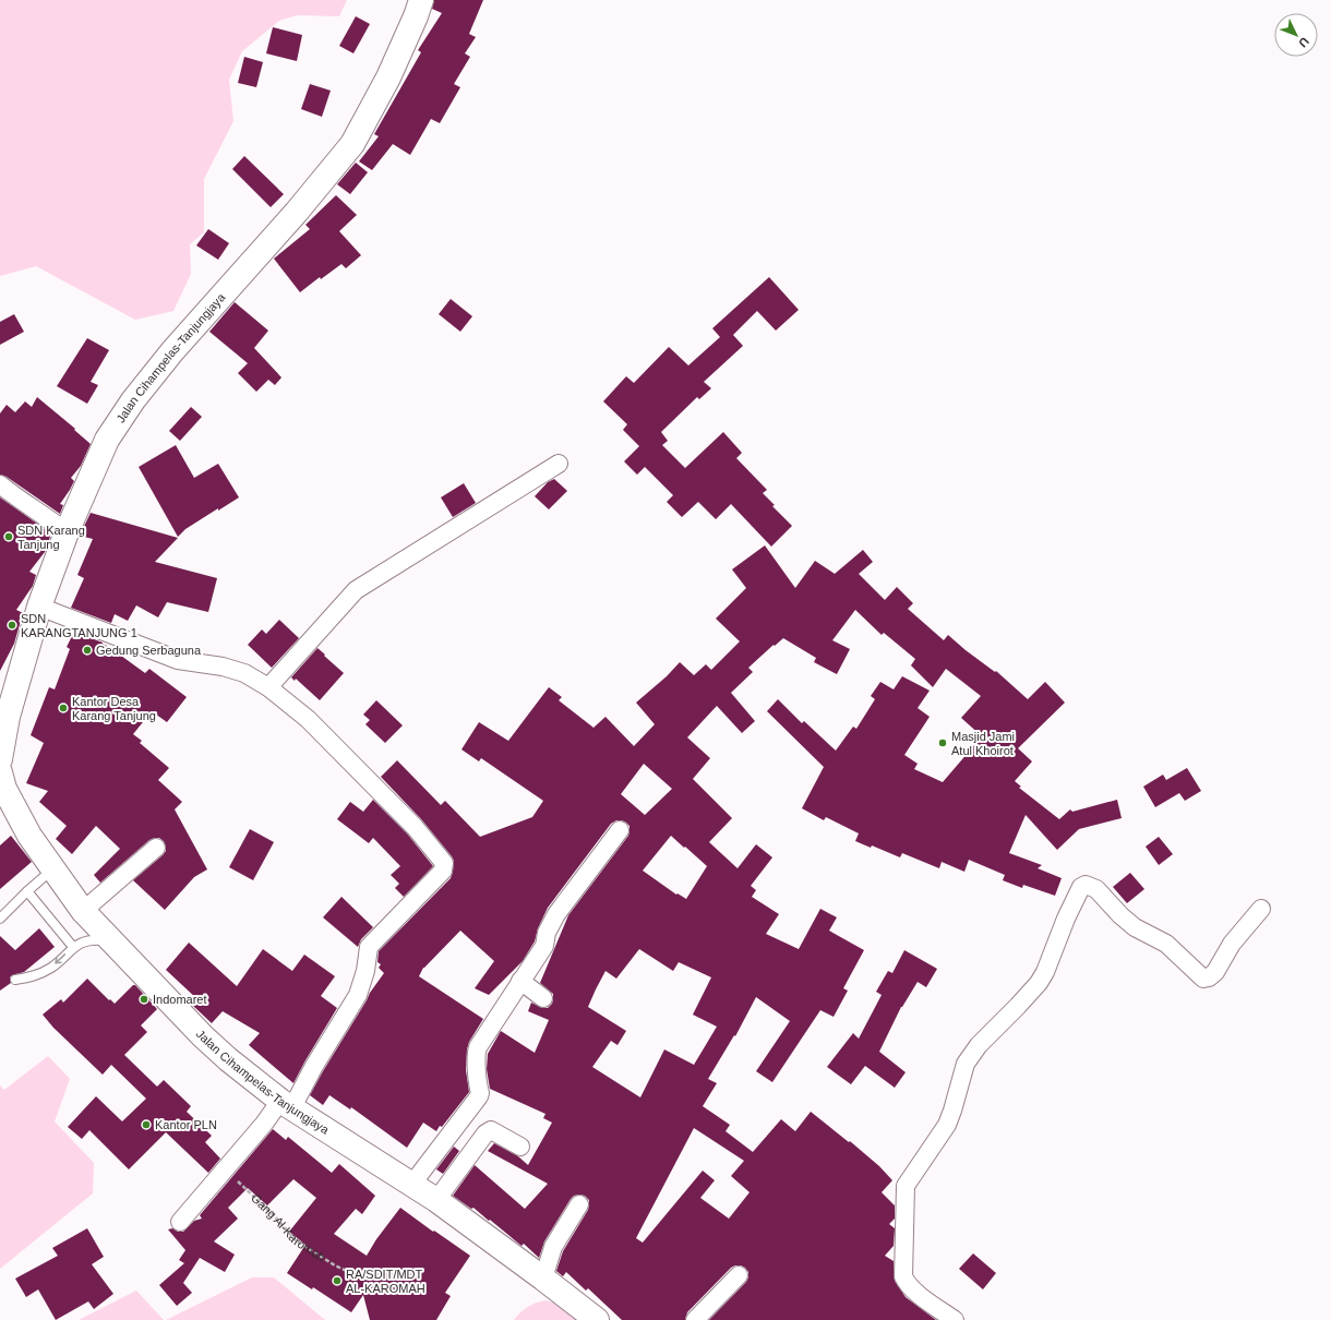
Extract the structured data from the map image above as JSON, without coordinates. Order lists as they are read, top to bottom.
{
  "streets": {
    "main road": ["Jalan Cihampelas-Tanjungjaya"],
    "path": ["Gang Al-Karomah"]
  },
  "places": [
    "SDN Karang Tanjung",
    "SDN KARANGTANJUNG 1",
    "Gedung Serbaguna",
    "Kantor Desa Karang Tanjung",
    "Masjid Jami Atul Khoirot",
    "Indomaret",
    "Kantor PLN",
    "RA/SDIT/MDT AL-KAROMAH"
  ],
  "north": "bottom right"
}
